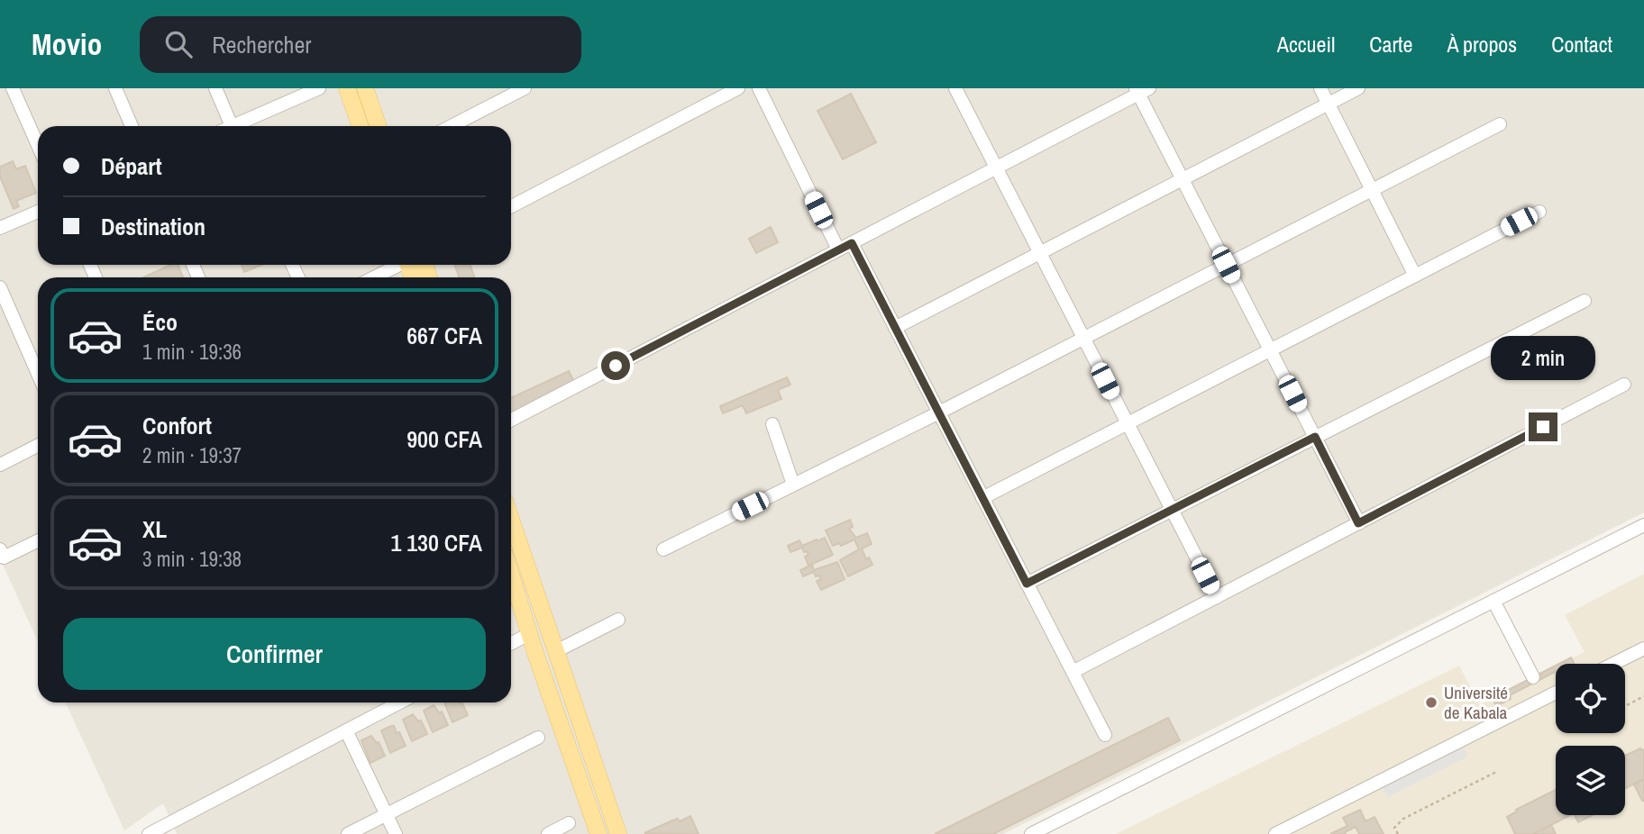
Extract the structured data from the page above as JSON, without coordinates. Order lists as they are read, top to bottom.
{
  "places": ["Université de Kabala"],
  "page": {
    "header": "Movio",
    "search": "Rechercher",
    "nav": [
      "Accueil",
      "Carte",
      "À propos",
      "Contact"
    ],
    "banner": ["Départ", "Destination"],
    "list": [
      {
        "name": "Éco",
        "note": "1 min · 19:36",
        "value": "667 CFA"
      },
      {
        "name": "Confort",
        "note": "2 min · 19:37",
        "value": "900 CFA"
      },
      {
        "name": "XL",
        "note": "3 min · 19:38",
        "value": "1 130 CFA"
      }
    ],
    "bubble": "2 min",
    "buttons": "Confirmer"
  }
}
